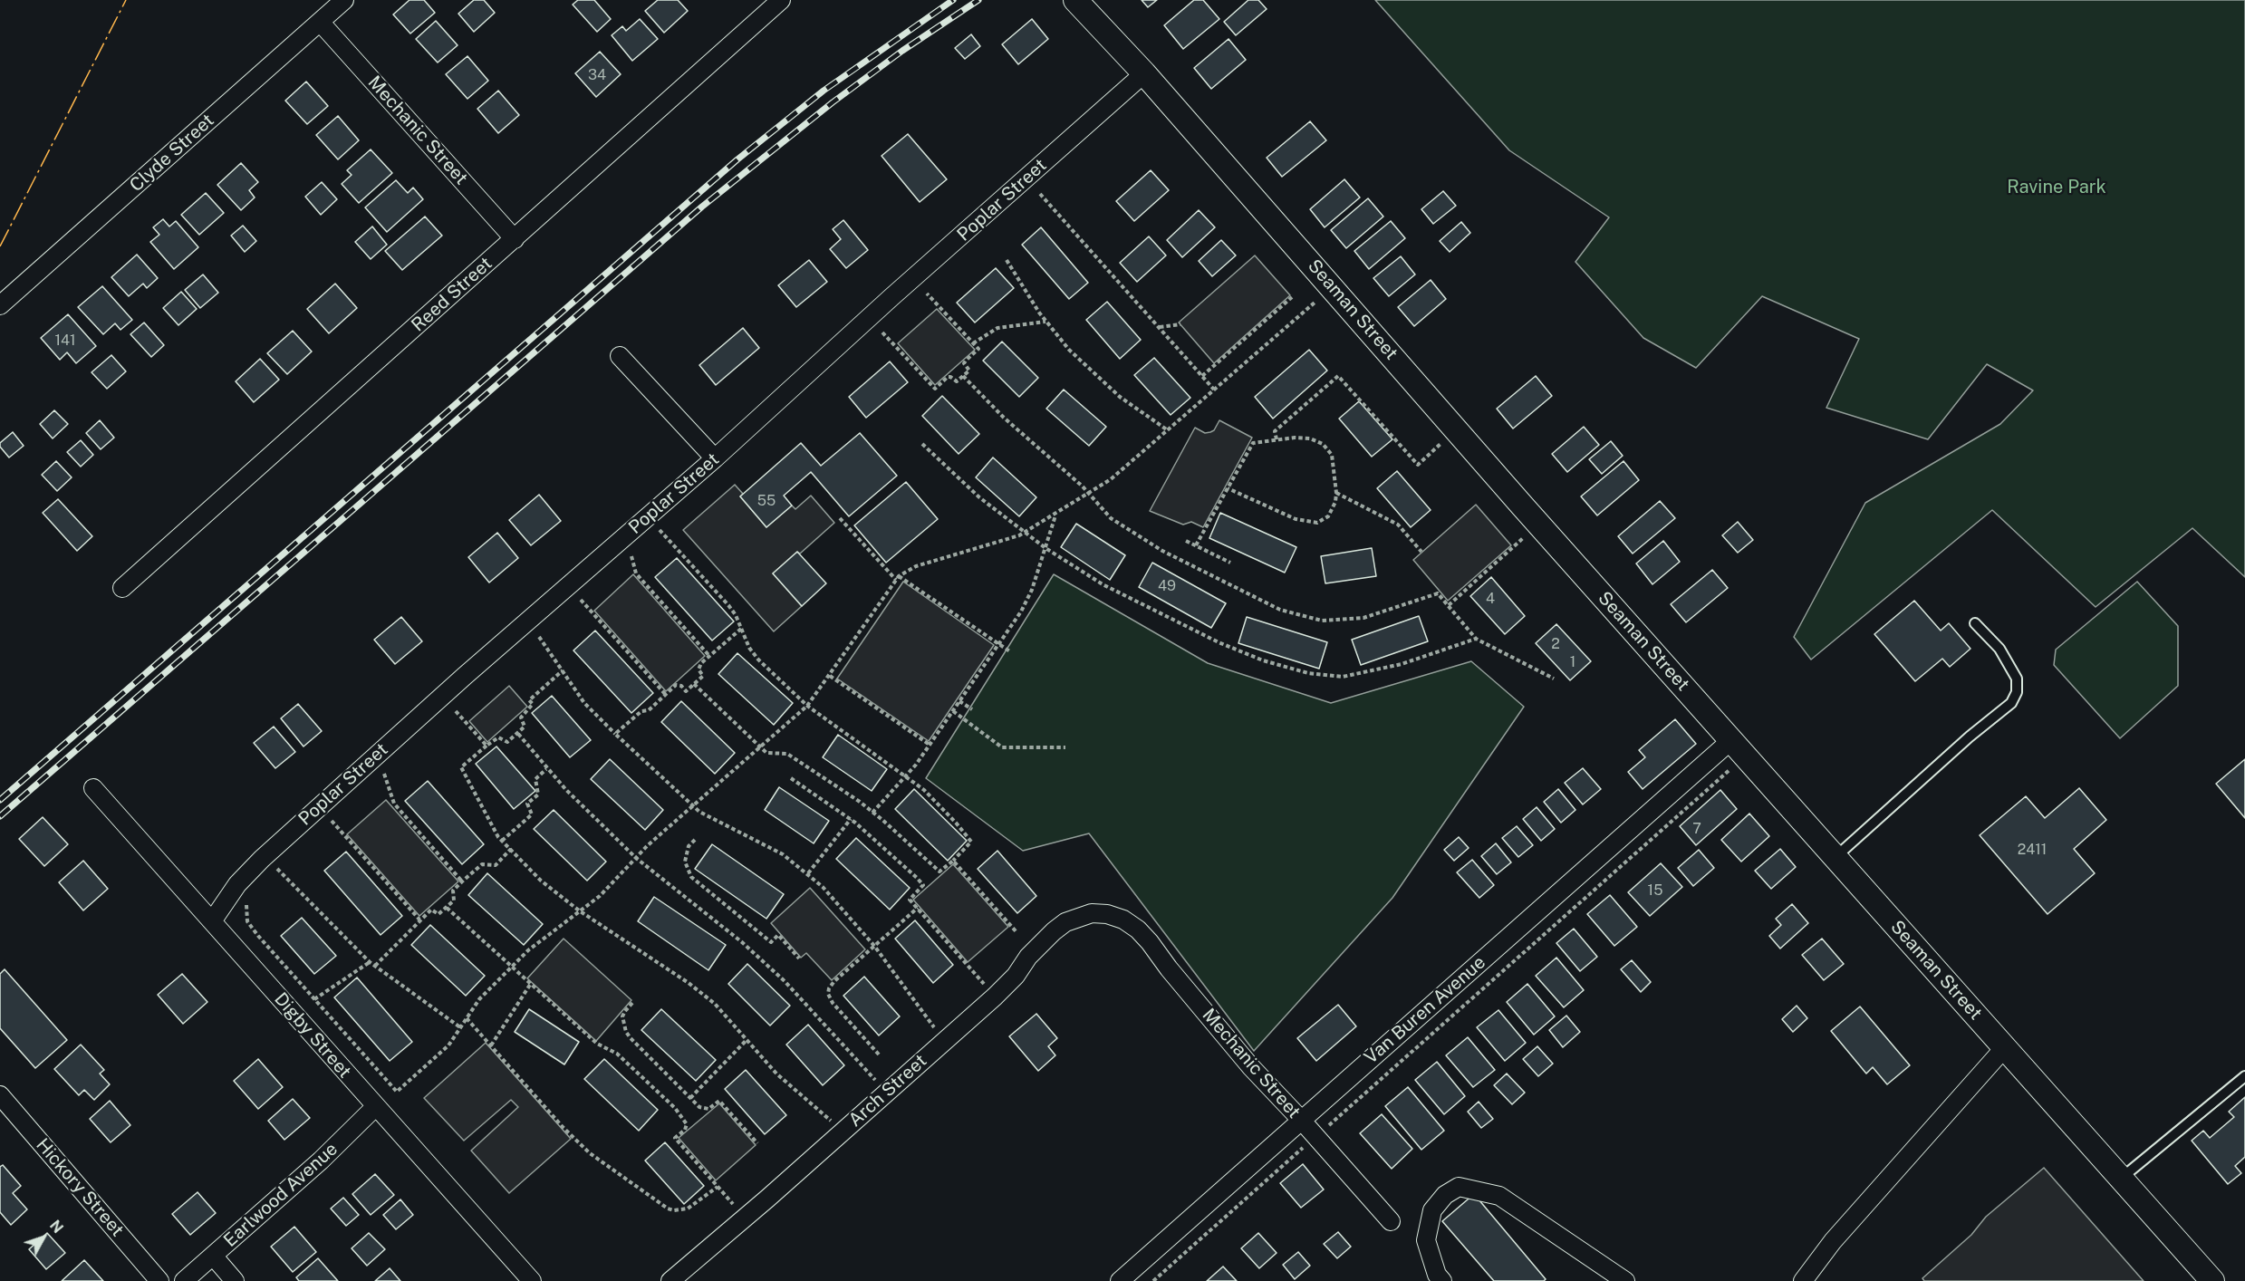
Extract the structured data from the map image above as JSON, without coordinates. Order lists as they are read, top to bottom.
{
  "streets": {
    "street": [
      "Mechanic Street",
      "Clyde Street",
      "Poplar Street",
      "Reed Street",
      "Seaman Street",
      "Van Buren Avenue",
      "Digby Street",
      "Arch Street",
      "Hickory Street",
      "Earlwood Avenue"
    ]
  },
  "crossings": [
    ["Mechanic Street", "Clyde Street"],
    ["Mechanic Street", "Reed Street"],
    ["Mechanic Street", "Van Buren Avenue"],
    ["Mechanic Street", "Arch Street"],
    ["Poplar Street", "Seaman Street"],
    ["Poplar Street", "Digby Street"],
    ["Seaman Street", "Van Buren Avenue"],
    ["Digby Street", "Earlwood Avenue"]
  ],
  "parks": ["Ravine Park"],
  "house_numbers": [
    "34",
    "141",
    "55",
    "49",
    "4",
    "2",
    "1",
    "7",
    "2411",
    "15"
  ],
  "north": "top right"
}
